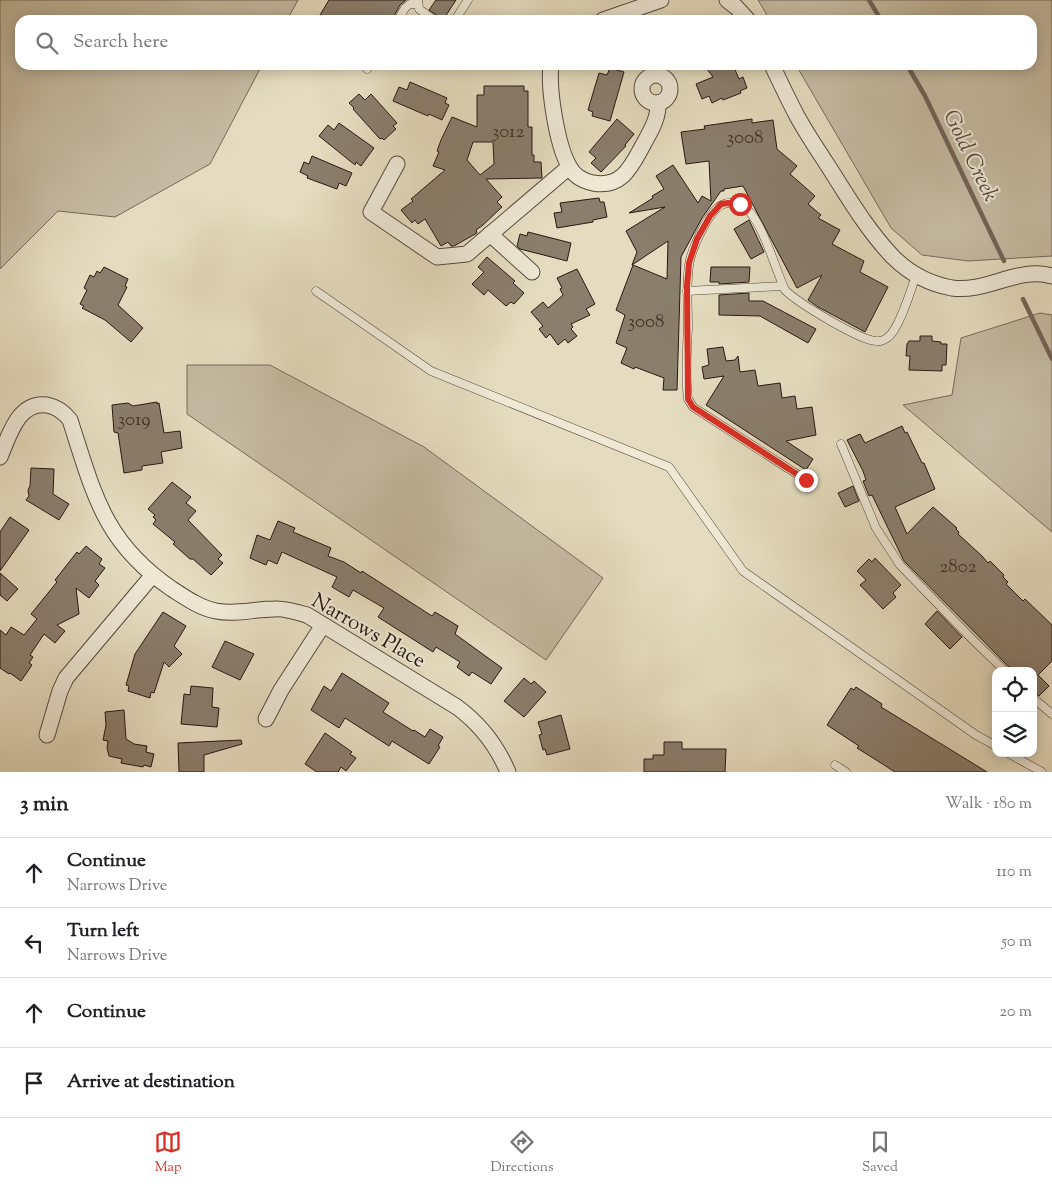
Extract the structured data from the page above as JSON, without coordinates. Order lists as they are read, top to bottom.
{
  "streets": {
    "street": ["Narrows Place"]
  },
  "water": ["Gold Creek"],
  "house_numbers": [
    "3012",
    "3008",
    "3008",
    "3019",
    "2802"
  ],
  "page": {
    "search": "Search here",
    "heading": ["3 min", "Walk · 180 m"],
    "list": [
      ["Continue", "Narrows Drive", "110 m"],
      ["Turn left", "Narrows Drive", "50 m"],
      ["Continue", "20 m"],
      "Arrive at destination"
    ],
    "nav": ["Map", "Directions", "Saved"]
  }
}
